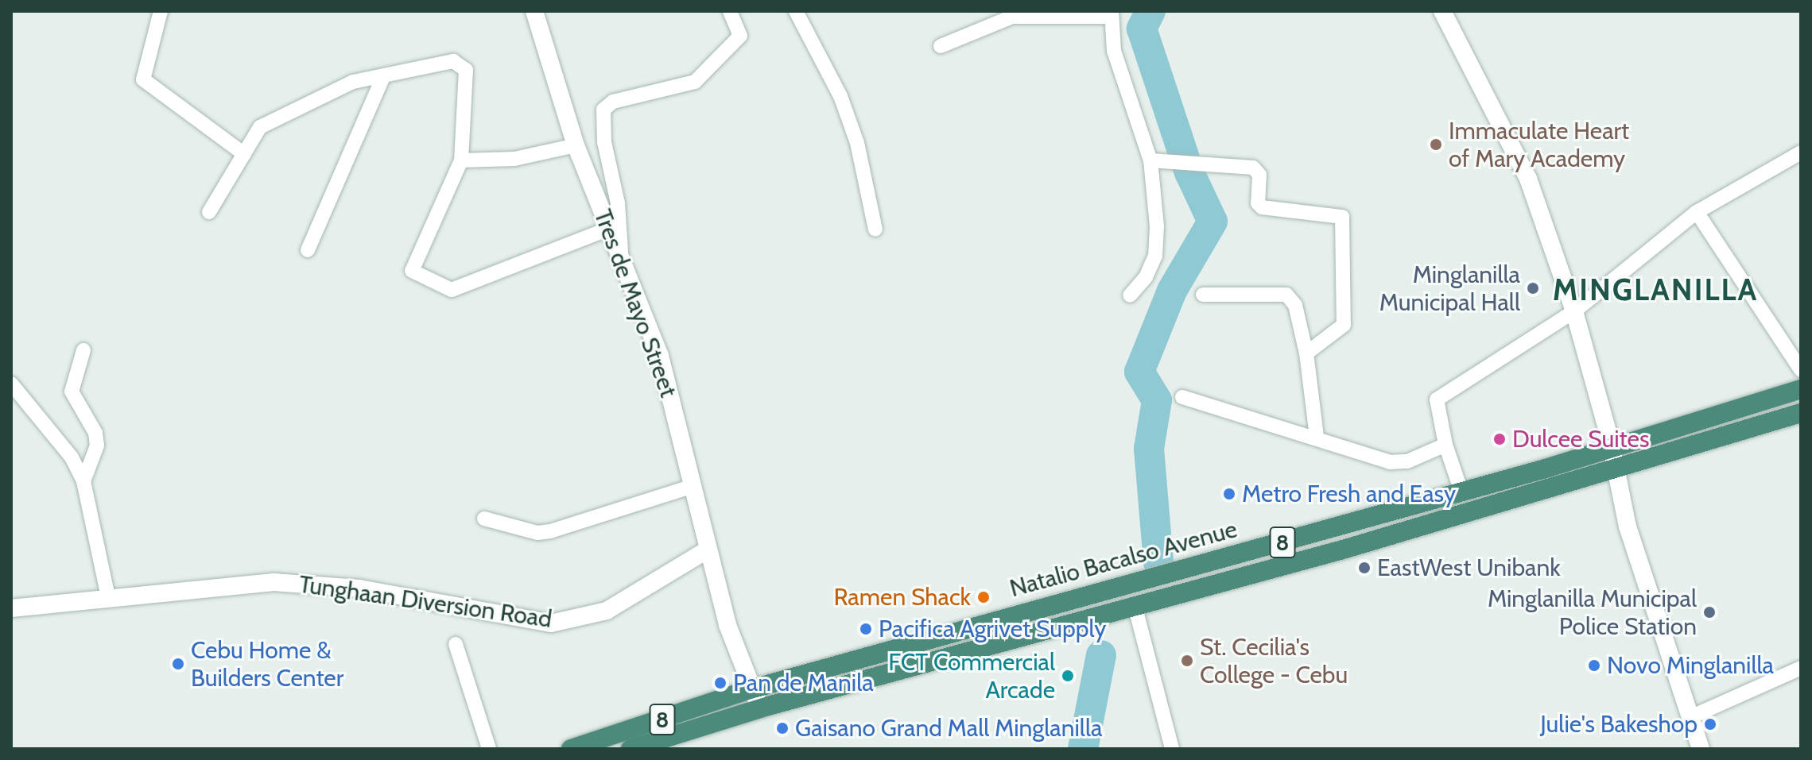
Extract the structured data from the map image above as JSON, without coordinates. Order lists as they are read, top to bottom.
{
  "streets": {
    "highway": ["8", "Natalio Bacalso Avenue"],
    "street": ["Tres de Mayo Street", "Tunghaan Diversion Road"]
  },
  "crossings": [
    ["Tres de Mayo Street", "Natalio Bacalso Avenue"],
    ["Tres de Mayo Street", "Tunghaan Diversion Road"]
  ],
  "districts": ["MINGLANILLA"],
  "places": [
    "Immaculate Heart of Mary Academy",
    "Minglanilla Municipal Hall",
    "Dulcee Suites",
    "Metro Fresh and Easy",
    "EastWest Unibank",
    "Ramen Shack",
    "Minglanilla Municipal Police Station",
    "Pacifica Agrivet Supply",
    "St. Cecilia's College - Cebu",
    "Cebu Home & Builders Center",
    "Novo Minglanilla",
    "FCT Commercial Arcade",
    "Pan de Manila",
    "Julie's Bakeshop",
    "Gaisano Grand Mall Minglanilla"
  ]
}
